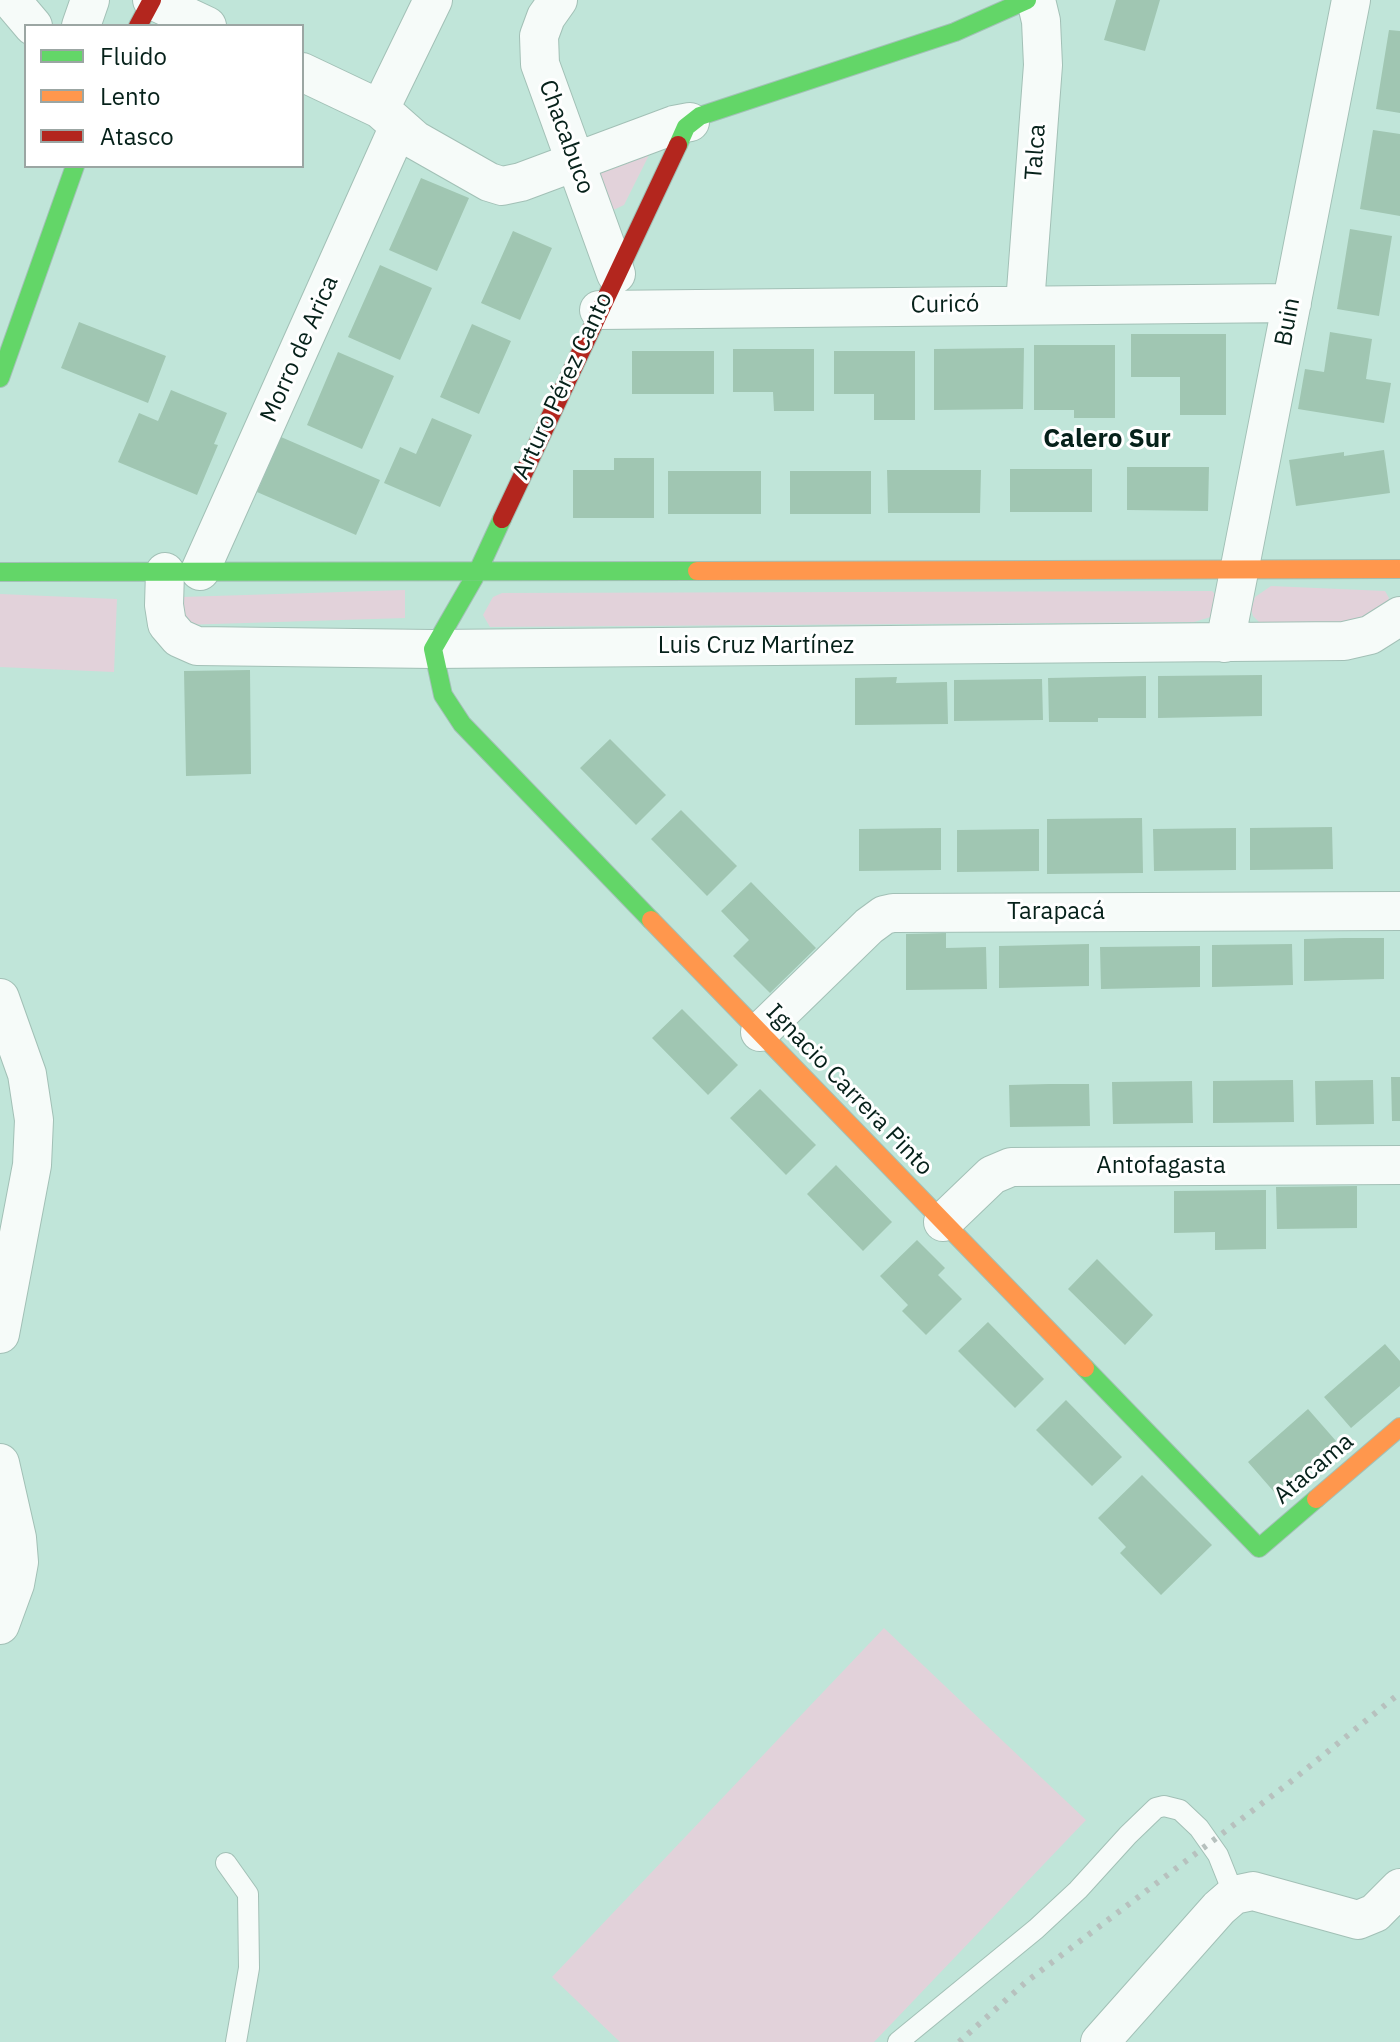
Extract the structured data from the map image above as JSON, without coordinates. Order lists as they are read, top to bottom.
{
  "streets": {
    "street": [
      "Chacabuco",
      "Talca",
      "Curicó",
      "Buin",
      "Morro de Arica",
      "Arturo Pérez Canto",
      "Luis Cruz Martínez",
      "Tarapacá",
      "Ignacio Carrera Pinto",
      "Antofagasta",
      "Atacama"
    ]
  },
  "crossings": [
    ["Chacabuco", "Arturo Pérez Canto"],
    ["Talca", "Curicó"],
    ["Curicó", "Buin"],
    ["Curicó", "Arturo Pérez Canto"],
    ["Buin", "Luis Cruz Martínez"],
    ["Morro de Arica", "Luis Cruz Martínez"],
    ["Arturo Pérez Canto", "Luis Cruz Martínez"],
    ["Arturo Pérez Canto", "Ignacio Carrera Pinto"],
    ["Luis Cruz Martínez", "Ignacio Carrera Pinto"],
    ["Tarapacá", "Ignacio Carrera Pinto"],
    ["Ignacio Carrera Pinto", "Antofagasta"],
    ["Ignacio Carrera Pinto", "Atacama"]
  ],
  "districts": ["Calero Sur"],
  "legend": ["Fluido", "Lento", "Atasco"]
}
